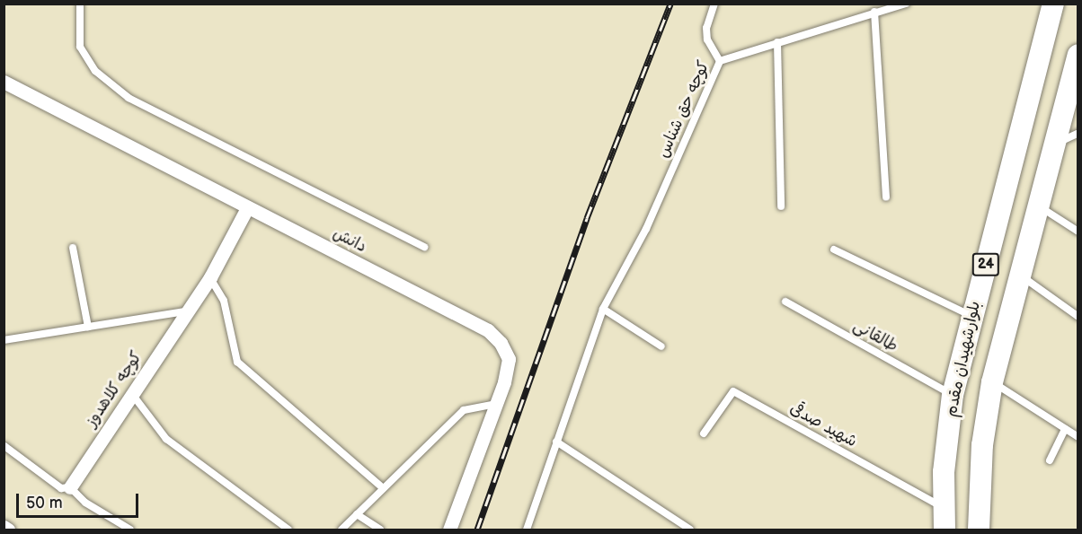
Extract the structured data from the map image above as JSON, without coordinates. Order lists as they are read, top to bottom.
{
  "streets": {
    "main road": ["24", "بلوارشهیدان مقدم"],
    "street": ["دانش", "کوچه کلاهدوز"],
    "lane": ["کوچه حق شناس", "طالقانی", "شهید صدقی"]
  },
  "crossings": [
    ["دانش", "کوچه کلاهدوز"],
    ["طالقانی", "بلوارشهیدان مقدم"],
    ["بلوارشهیدان مقدم", "شهید صدقی"]
  ],
  "scale_bar": "50 m"
}
